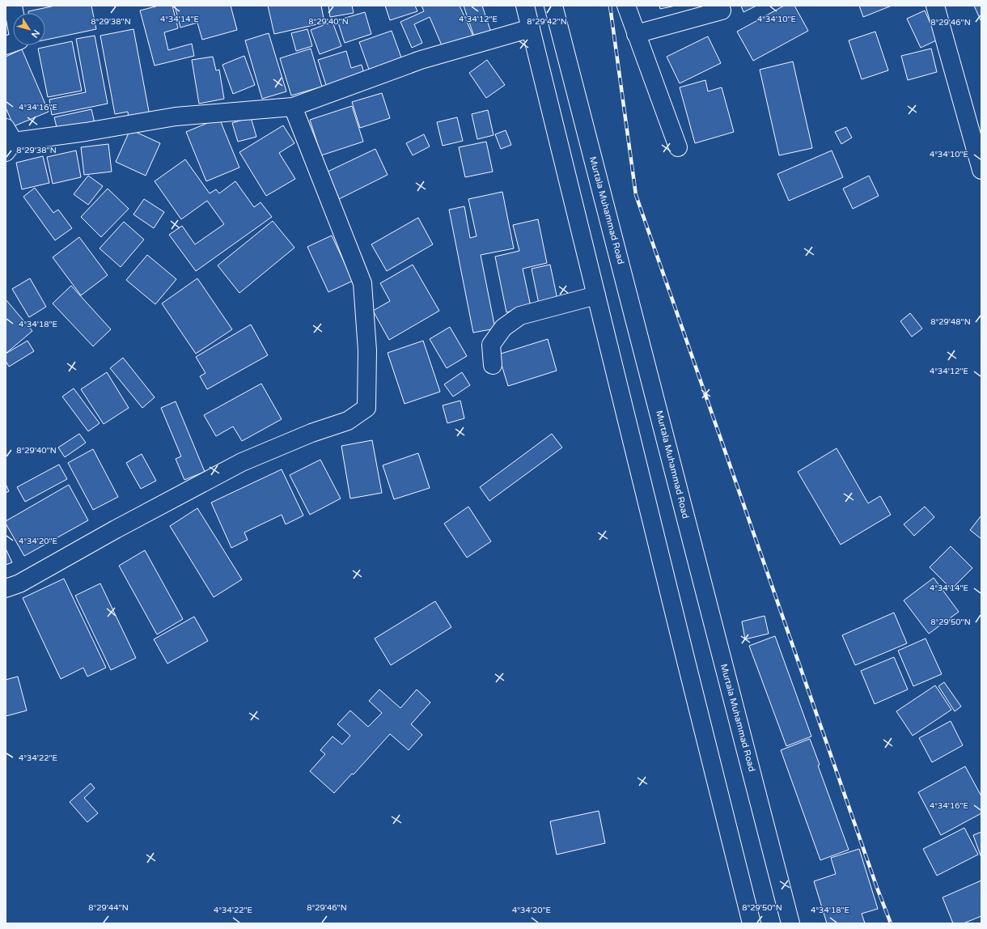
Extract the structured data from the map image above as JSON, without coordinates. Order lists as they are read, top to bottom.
{
  "streets": {
    "main road": ["Murtala Muhammad Road"]
  },
  "north": "bottom right",
  "coordinates": [
    "4°34'14\"E",
    "4°34'12\"E",
    "4°34'10\"E",
    "8°29'40\"N",
    "8°29'42\"N",
    "8°29'38\"N",
    "8°29'46\"N",
    "4°34'16\"E",
    "8°29'48\"N",
    "4°34'18\"E",
    "4°34'20\"E",
    "8°29'50\"N",
    "4°34'22\"E",
    "8°29'44\"N"
  ]
}
